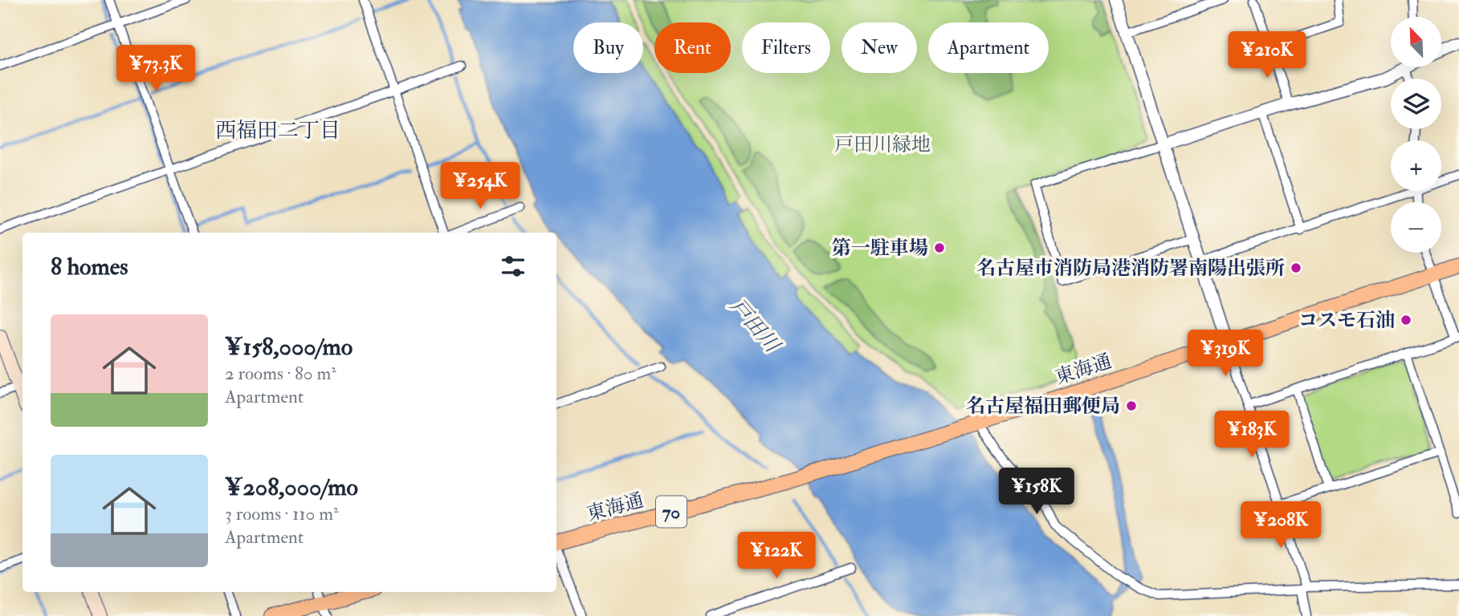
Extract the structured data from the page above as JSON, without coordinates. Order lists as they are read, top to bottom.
{
  "streets": {
    "main road": ["東海通", "70"]
  },
  "districts": ["西福田二丁目"],
  "water": ["戸田川"],
  "parks": ["戸田川緑地"],
  "places": [
    "第一駐車場",
    "名古屋市消防局港消防署南陽出張所",
    "コスモ石油",
    "名古屋福田郵便局"
  ],
  "north": "top left",
  "page": {
    "map_buttons": ["+", "−"],
    "chip": [
      "Buy",
      "Rent",
      "Filters",
      "New",
      "Apartment"
    ],
    "price": [
      "¥210K",
      "¥73.3K",
      "¥254K",
      "¥319K",
      "¥183K",
      "¥158K",
      "¥208K",
      "¥122K"
    ],
    "heading": "8 homes",
    "list": [
      {
        "name": "¥158,000/mo",
        "note": "2 rooms · 80 m² · Apartment"
      },
      {
        "name": "¥208,000/mo",
        "note": "3 rooms · 110 m² · Apartment"
      }
    ]
  }
}
